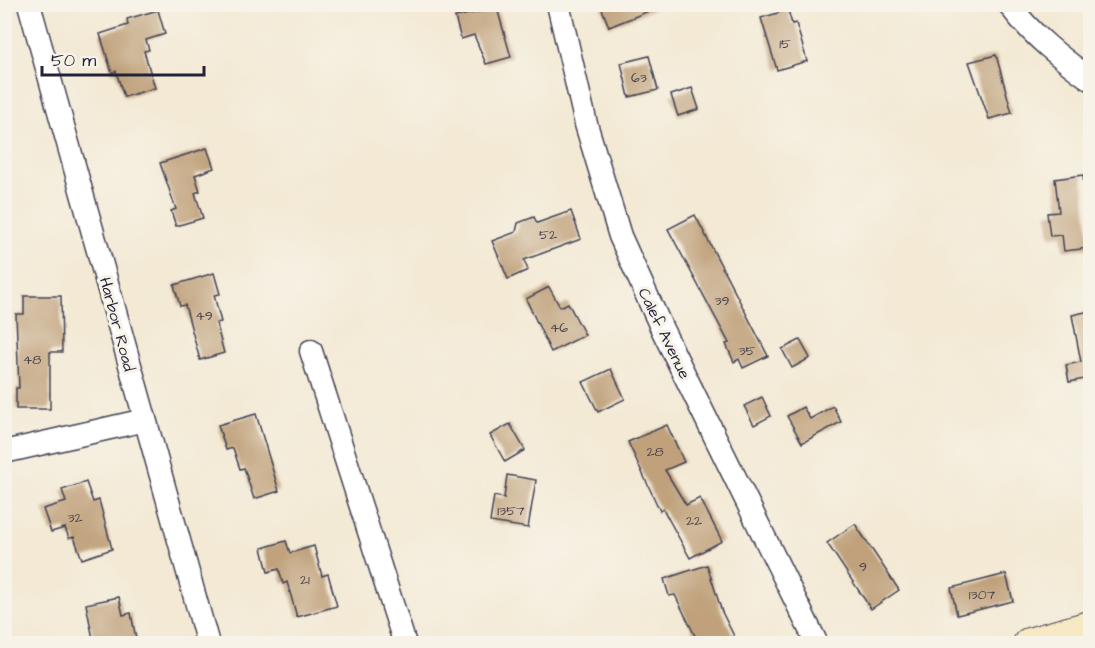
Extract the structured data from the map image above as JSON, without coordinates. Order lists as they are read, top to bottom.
{
  "streets": {
    "street": ["Harbor Road", "Calef Avenue"]
  },
  "house_numbers": [
    "15",
    "63",
    "52",
    "39",
    "49",
    "46",
    "35",
    "48",
    "28",
    "1357",
    "32",
    "22",
    "9",
    "21",
    "1307"
  ],
  "scale_bar": "50 m"
}
